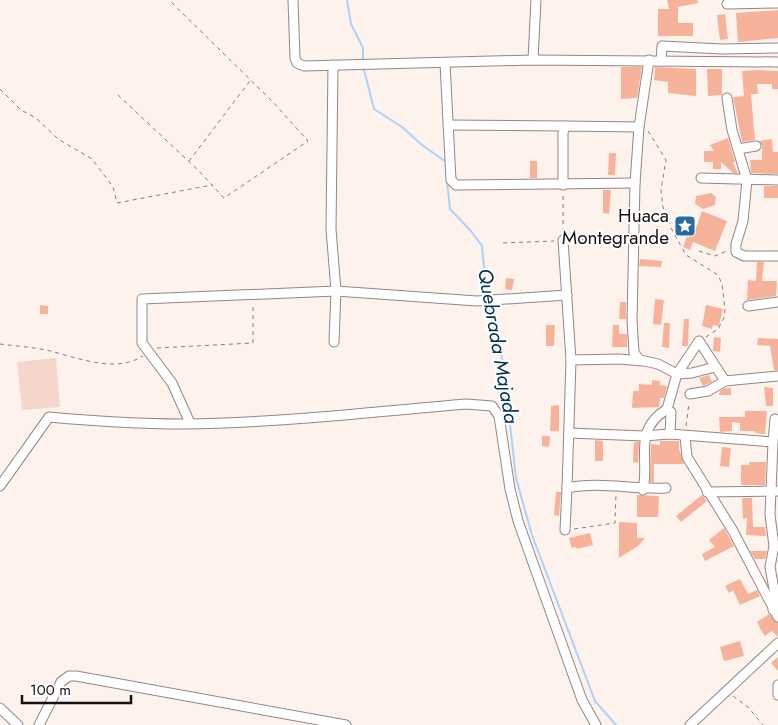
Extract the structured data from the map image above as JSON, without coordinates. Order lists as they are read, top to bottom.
{
  "water": ["Quebrada Majada"],
  "places": {
    "place": ["Huaca Montegrande"]
  },
  "scale_bar": "100 m"
}
